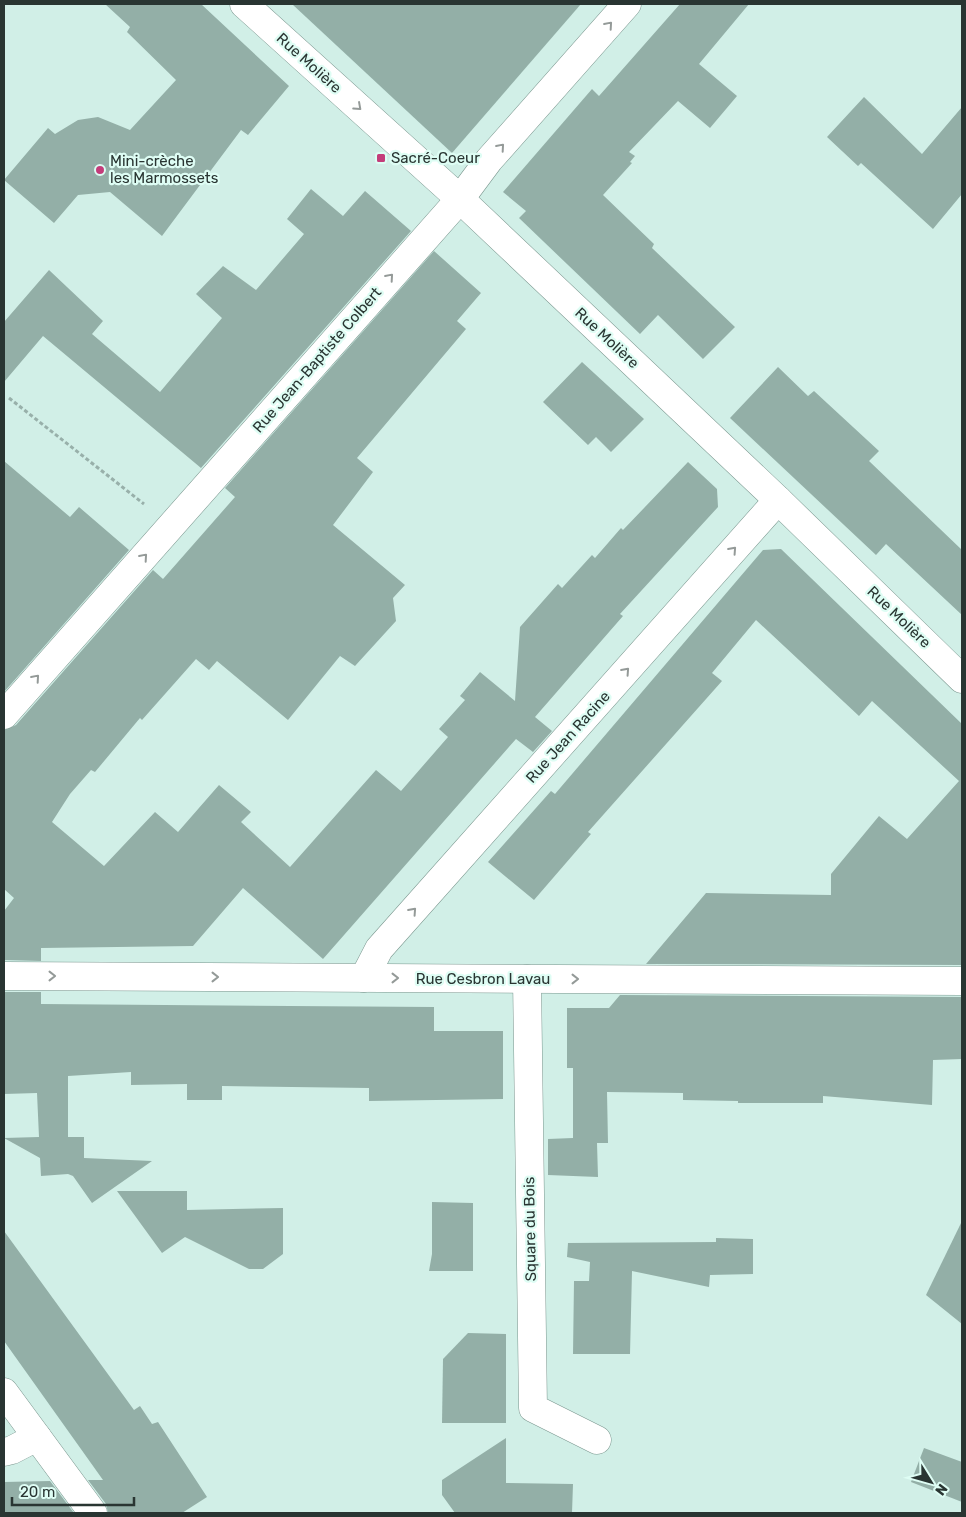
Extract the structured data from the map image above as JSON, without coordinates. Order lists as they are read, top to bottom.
{
  "streets": {
    "street": [
      "Rue Molière",
      "Rue Jean-Baptiste Colbert",
      "Rue Jean Racine",
      "Rue Cesbron Lavau",
      "Square du Bois"
    ]
  },
  "crossings": [
    ["Rue Molière", "Rue Jean-Baptiste Colbert"],
    ["Rue Molière", "Rue Jean Racine"],
    ["Rue Jean Racine", "Rue Cesbron Lavau"],
    ["Rue Cesbron Lavau", "Square du Bois"]
  ],
  "one_way": ["Rue Jean-Baptiste Colbert", "Rue Jean Racine", "Rue Cesbron Lavau"],
  "places": {
    "transit": ["Sacré-Coeur"],
    "other": ["Mini-crèche les Marmossets"]
  },
  "scale_bar": "20 m",
  "north": "bottom right"
}
